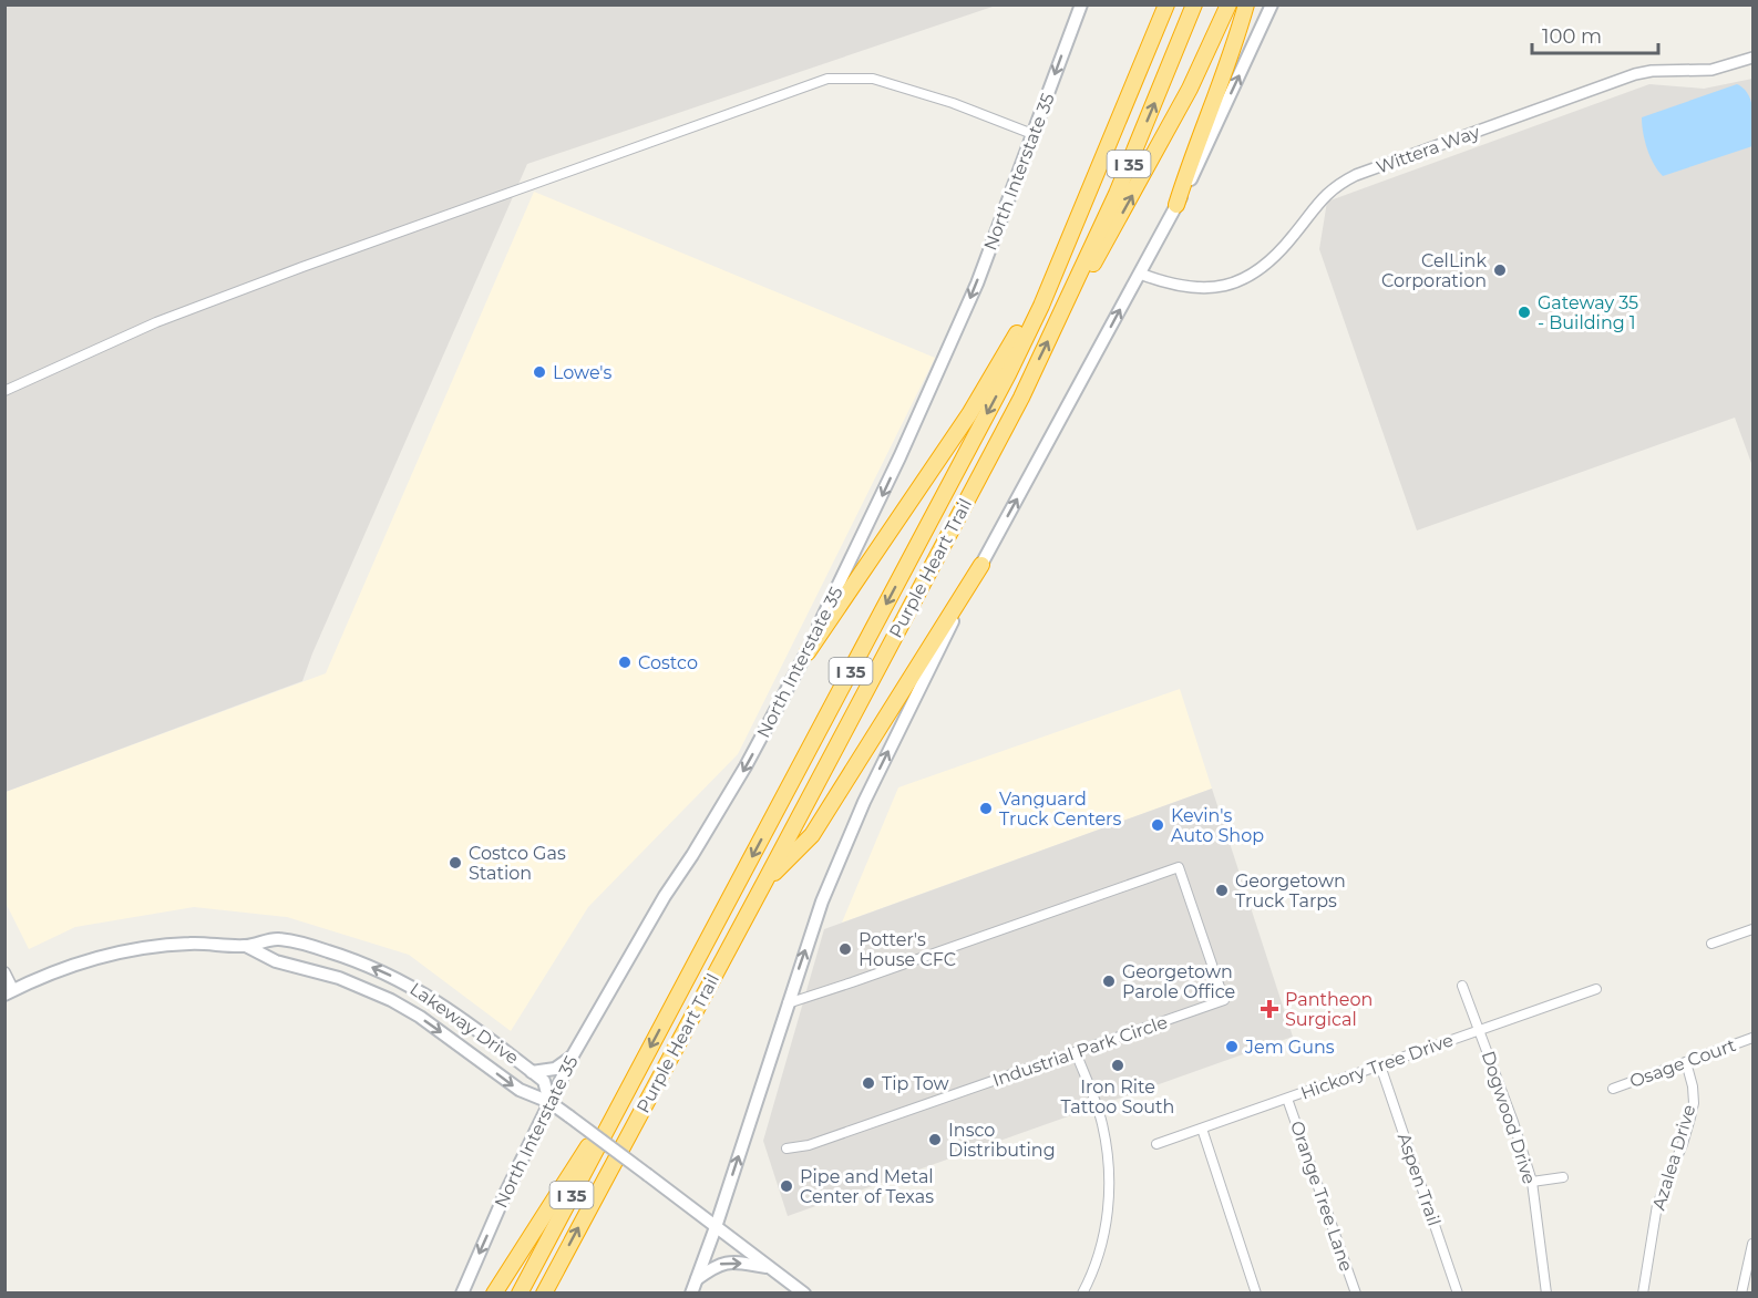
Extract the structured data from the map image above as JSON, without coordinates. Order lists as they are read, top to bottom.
{
  "streets": {
    "highway": ["I 35", "Purple Heart Trail"],
    "main road": ["North Interstate 35", "Lakeway Drive"],
    "street": [
      "Wittera Way",
      "Industrial Park Circle",
      "Osage Court",
      "Hickory Tree Drive",
      "Dogwood Drive",
      "Azalea Drive",
      "Aspen Trail",
      "Orange Tree Lane"
    ]
  },
  "crossings": [
    ["North Interstate 35", "Lakeway Drive"],
    ["Osage Court", "Azalea Drive"],
    ["Hickory Tree Drive", "Dogwood Drive"],
    ["Hickory Tree Drive", "Aspen Trail"],
    ["Hickory Tree Drive", "Orange Tree Lane"]
  ],
  "one_way": ["North Interstate 35"],
  "places": {
    "other": [
      "CelLink Corporation",
      "Gateway 35 - Building 1",
      "Lowe's",
      "Costco",
      "Vanguard Truck Centers",
      "Kevin's Auto Shop",
      "Costco Gas Station",
      "Georgetown Truck Tarps",
      "Potter's House CFC",
      "Georgetown Parole Office",
      "Jem Guns",
      "Iron Rite Tattoo South",
      "Tip Tow",
      "Insco Distributing",
      "Pipe and Metal Center of Texas"
    ],
    "health": ["Pantheon Surgical"]
  },
  "scale_bar": "100 m"
}
